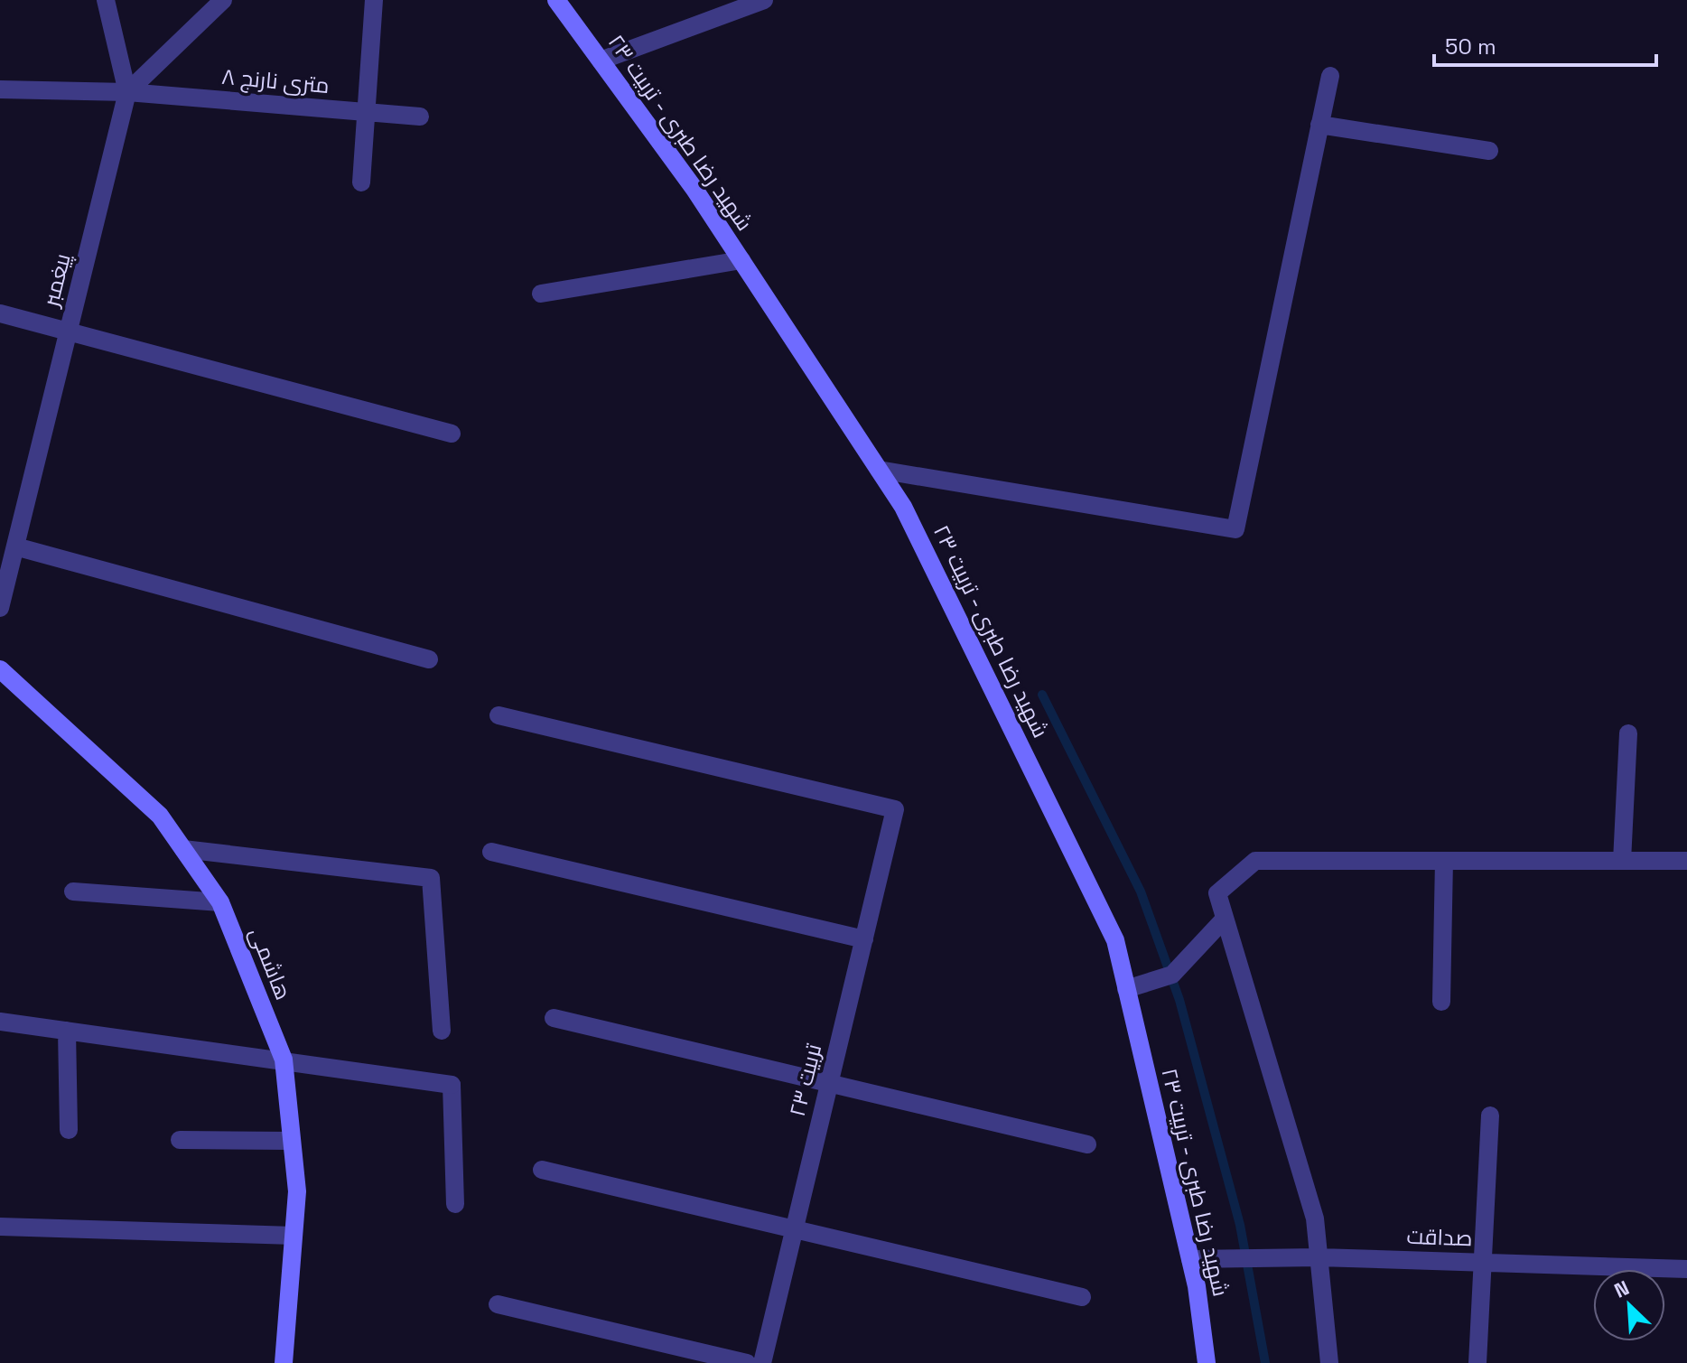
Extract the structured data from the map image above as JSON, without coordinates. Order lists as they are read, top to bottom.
{
  "streets": {
    "main road": ["شهید رضا طبری - تربیت ۲۳", "هاشمی"],
    "street": [
      "۸ متری نارنج",
      "پیغمبر",
      "تربیت ۲۳",
      "صداقت"
    ]
  },
  "crossings": [
    ["۸ متری نارنج", "پیغمبر"],
    ["شهید رضا طبری - تربیت ۲۳", "صداقت"]
  ],
  "scale_bar": "50 m",
  "north": "top left"
}
